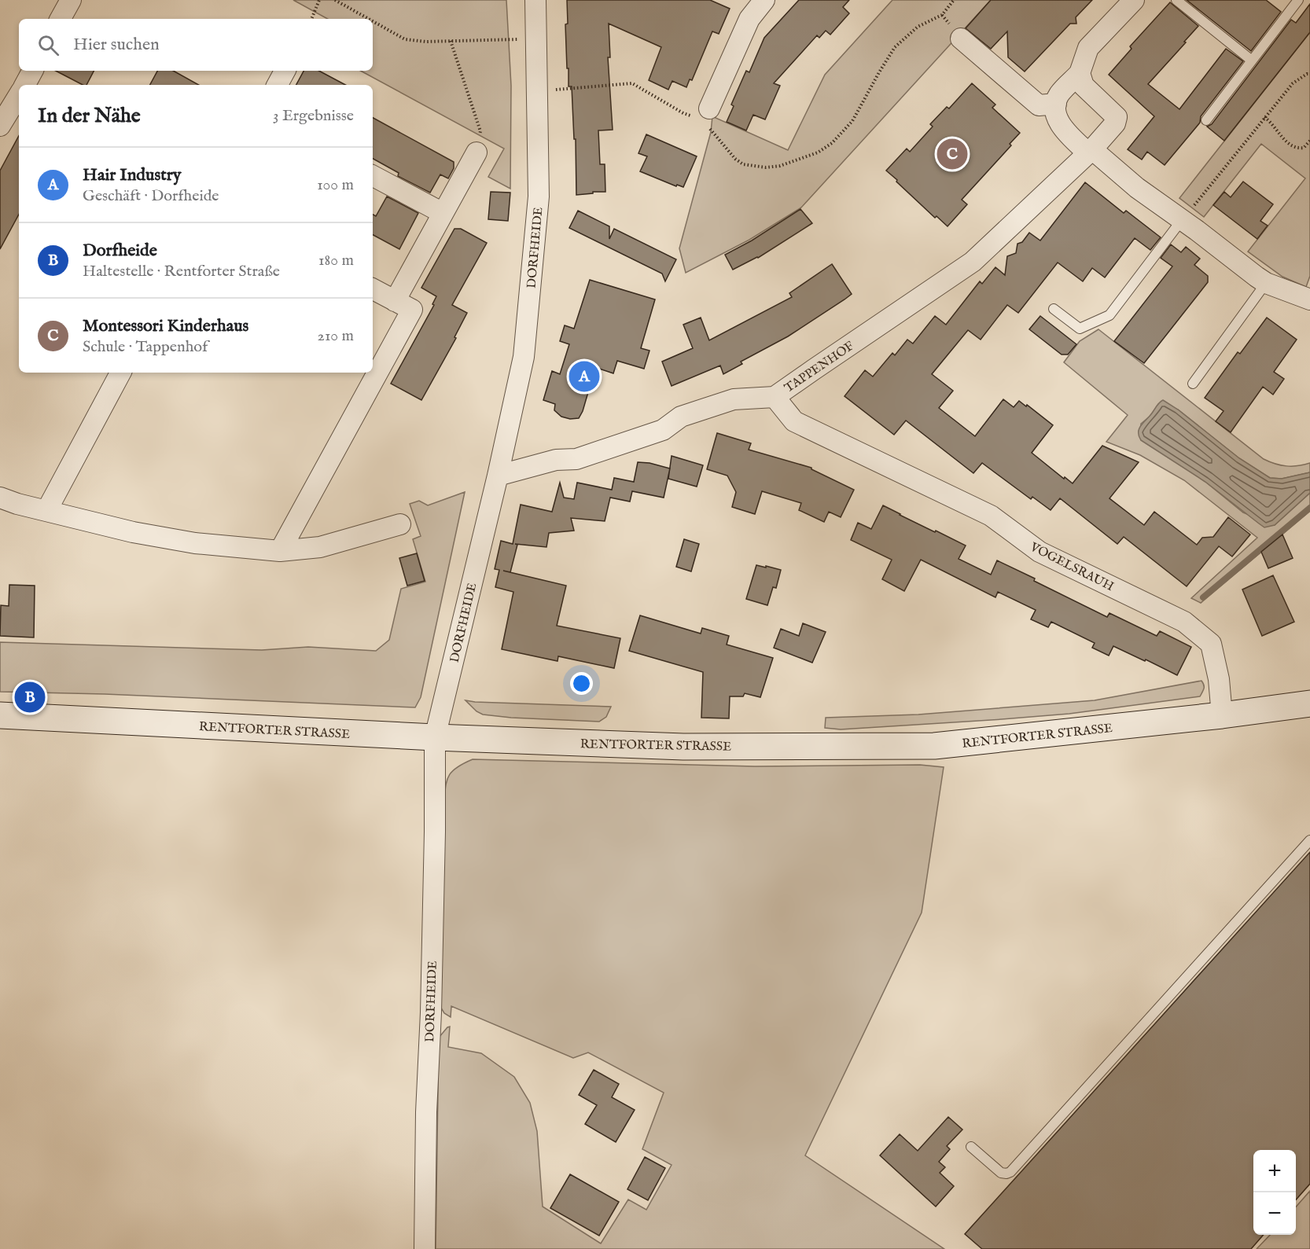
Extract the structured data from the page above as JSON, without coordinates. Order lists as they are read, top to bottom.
{
  "streets": {
    "main road": ["RENTFORTER STRASSE"],
    "street": ["DORFHEIDE", "TAPPENHOF", "VOGELSRAUH"]
  },
  "crossings": [
    ["DORFHEIDE", "TAPPENHOF"],
    ["DORFHEIDE", "RENTFORTER STRASSE"],
    ["TAPPENHOF", "VOGELSRAUH"],
    ["VOGELSRAUH", "RENTFORTER STRASSE"]
  ],
  "page": {
    "search": "Hier suchen",
    "heading": ["In der Nähe", "3 Ergebnisse"],
    "pins": ["C", "A", "B"],
    "list": [
      {
        "mark": "A",
        "name": "Hair Industry",
        "note": "Geschäft · Dorfheide",
        "value": "100 m"
      },
      {
        "mark": "B",
        "name": "Dorfheide",
        "note": "Haltestelle · Rentforter Straße",
        "value": "180 m"
      },
      {
        "mark": "C",
        "name": "Montessori Kinderhaus",
        "note": "Schule · Tappenhof",
        "value": "210 m"
      }
    ],
    "map_buttons": ["+", "−"]
  }
}
